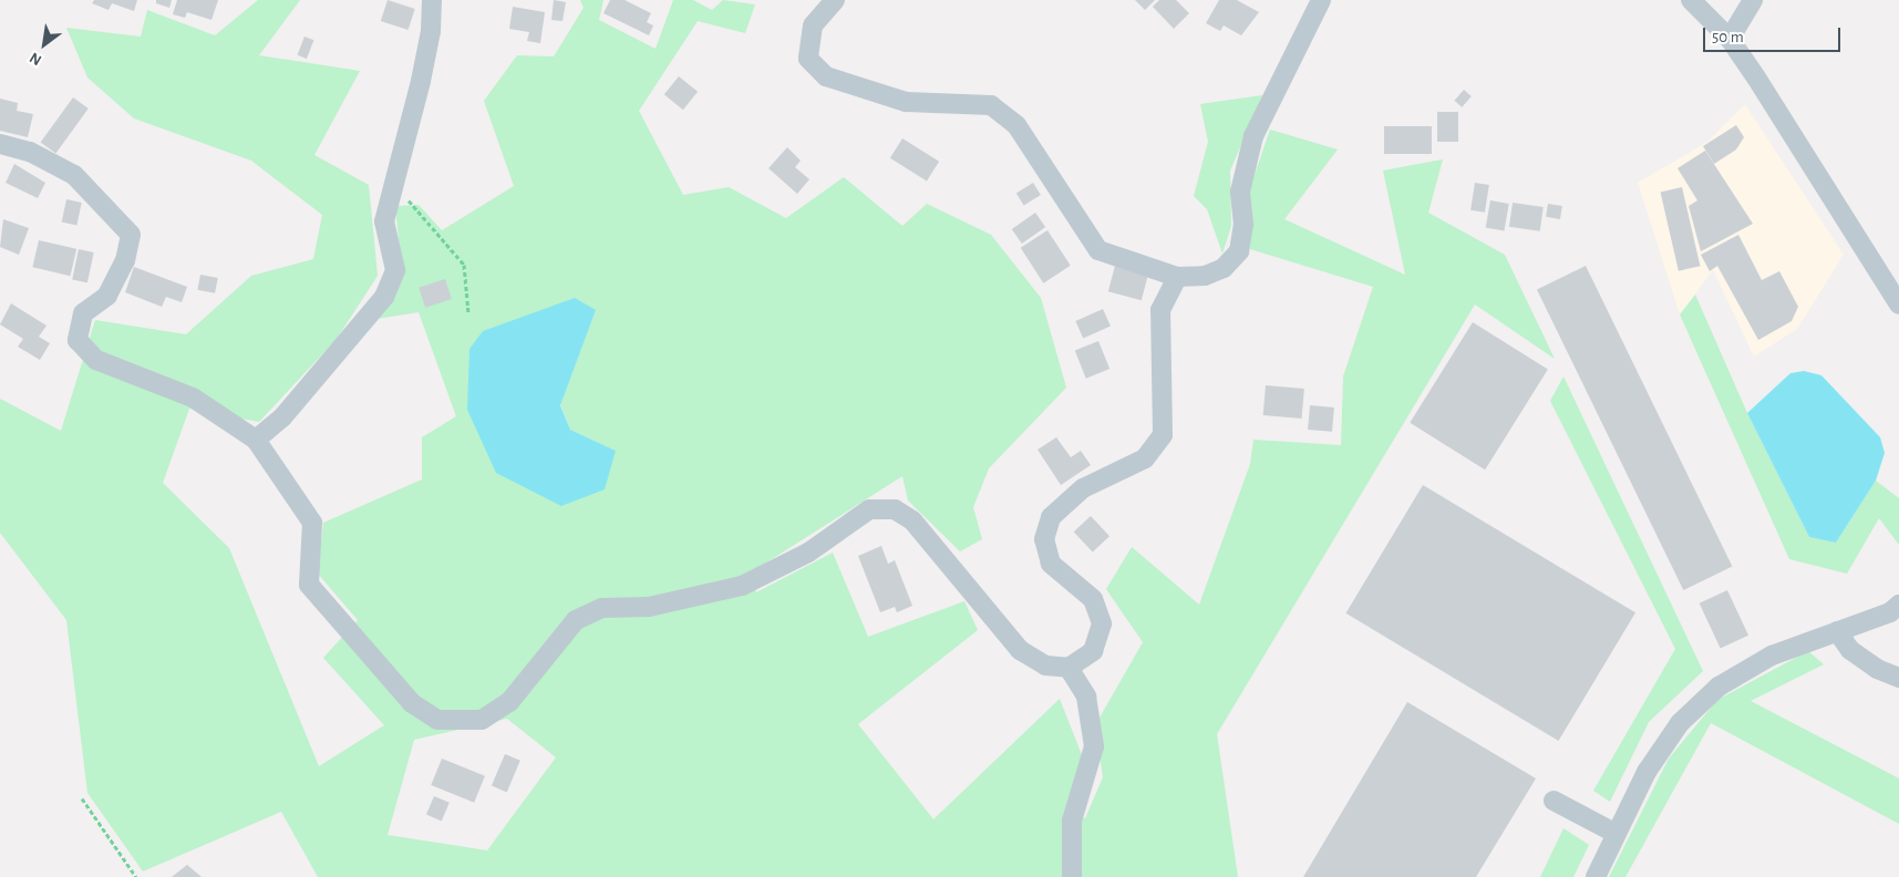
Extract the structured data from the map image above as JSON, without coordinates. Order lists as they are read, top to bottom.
{
  "scale_bar": "50 m",
  "north": "bottom left"
}
